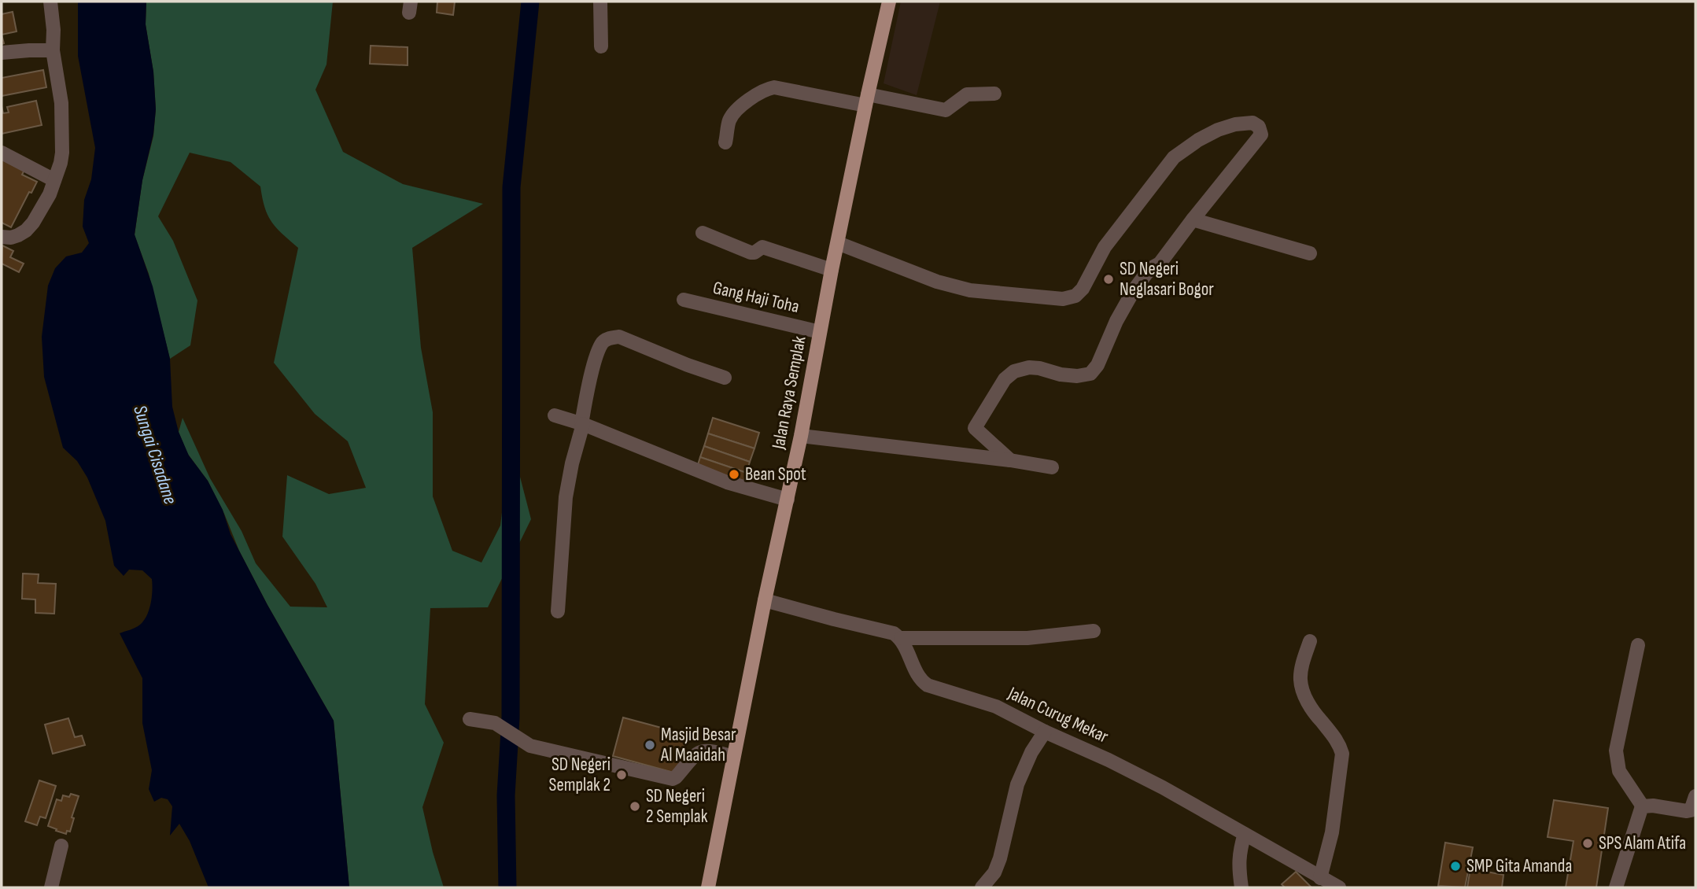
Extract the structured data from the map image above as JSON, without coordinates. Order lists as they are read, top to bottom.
{
  "streets": {
    "main road": ["Jalan Raya Semplak"],
    "street": ["Gang Haji Toha", "Jalan Curug Mekar"]
  },
  "crossings": [
    ["Gang Haji Toha", "Jalan Raya Semplak"]
  ],
  "water": ["Sungai Cisadane"],
  "places": [
    "SD Negeri Neglasari Bogor",
    "Bean Spot",
    "Masjid Besar Al Maaidah",
    "SD Negeri Semplak 2",
    "SD Negeri 2 Semplak",
    "SPS Alam Atifa",
    "SMP Gita Amanda"
  ]
}
